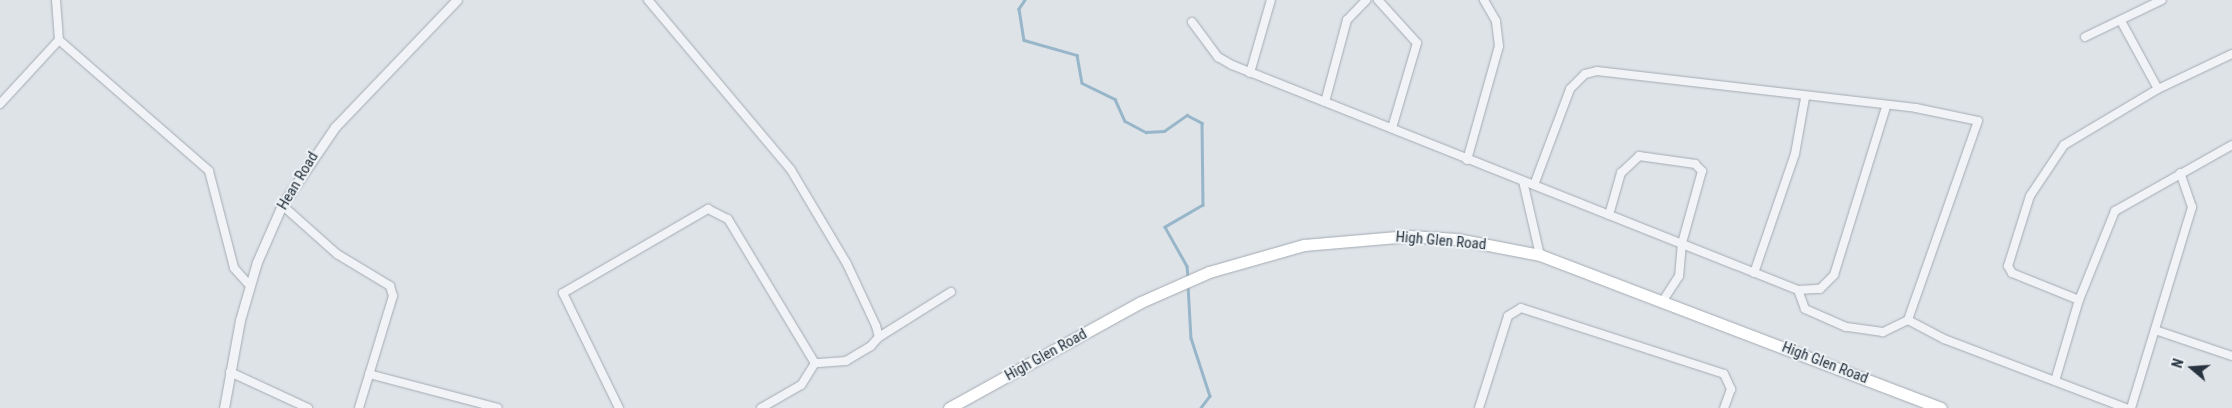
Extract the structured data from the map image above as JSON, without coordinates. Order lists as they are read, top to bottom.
{
  "streets": {
    "main road": ["High Glen Road"],
    "street": ["Hean Road"]
  },
  "north": "left"
}
